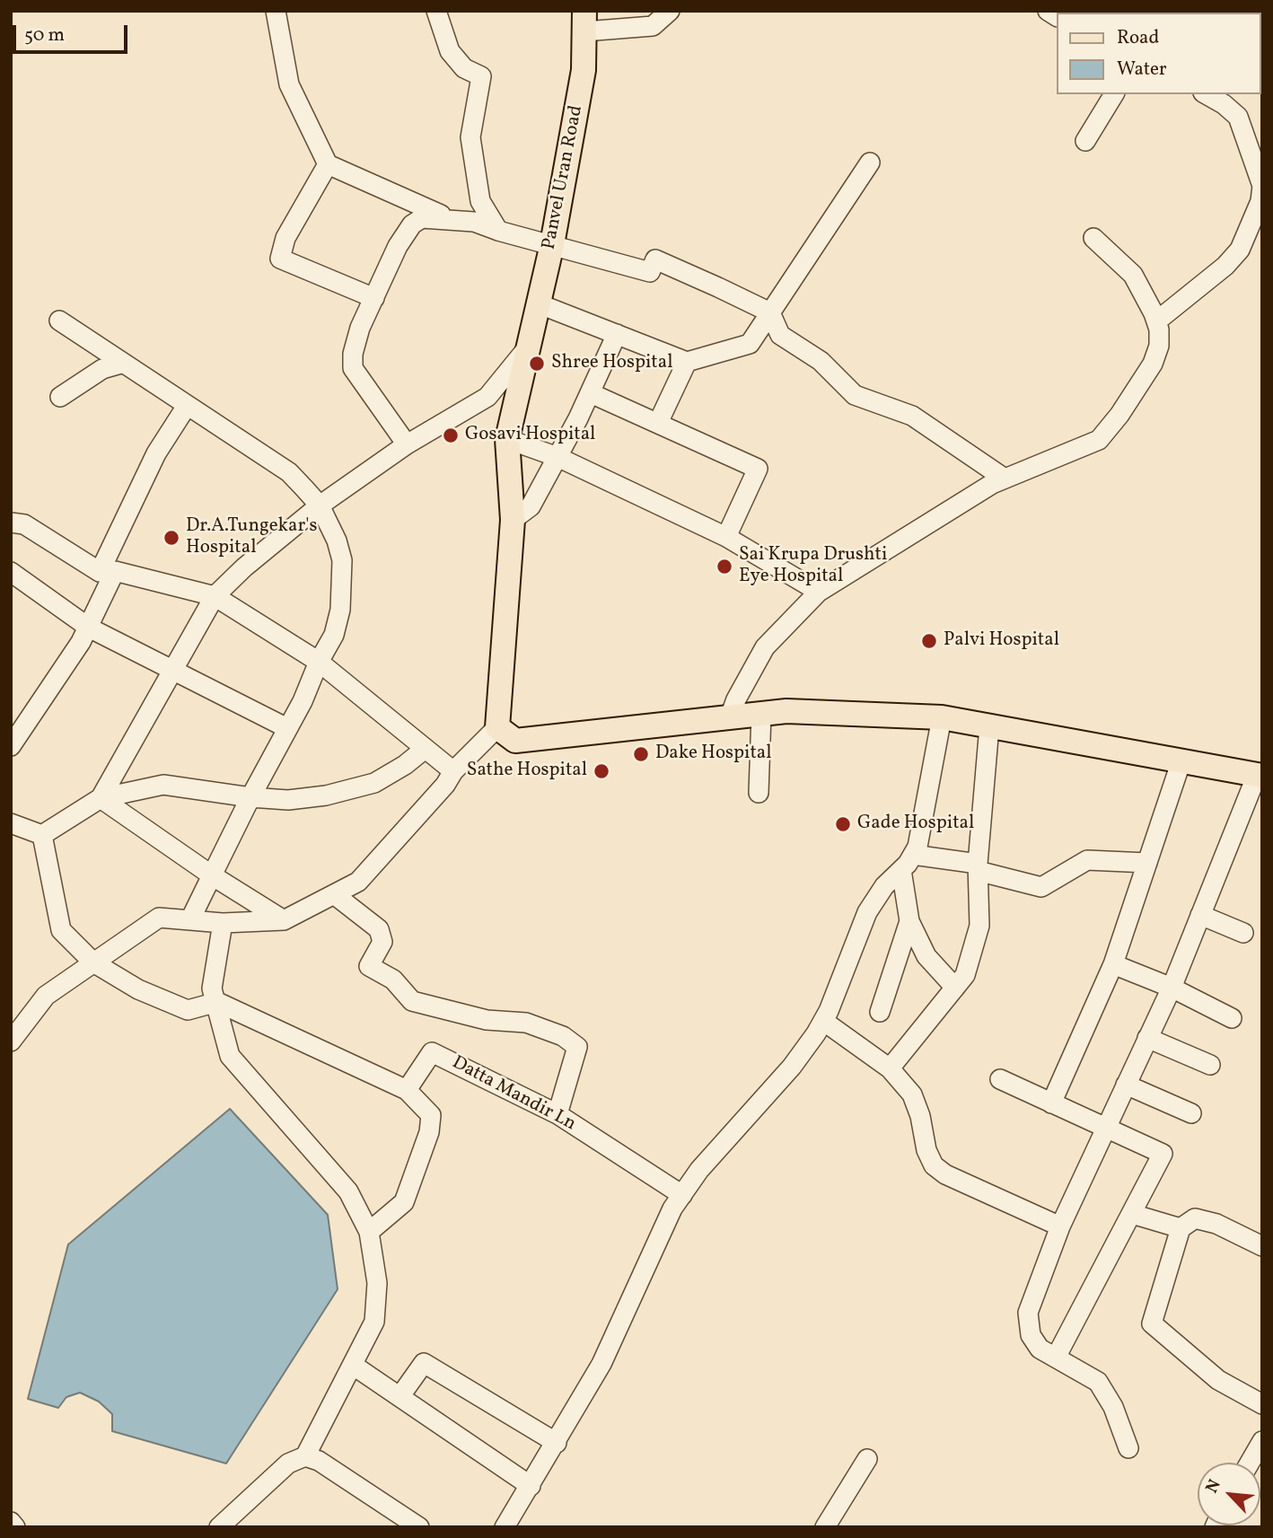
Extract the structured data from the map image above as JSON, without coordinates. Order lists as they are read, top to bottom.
{
  "streets": {
    "main road": ["Panvel Uran Road"],
    "street": ["Datta Mandir Ln"]
  },
  "places": [
    "Shree Hospital",
    "Gosavi Hospital",
    "Dr.A.Tungekar's Hospital",
    "Sai Krupa Drushti Eye Hospital",
    "Palvi Hospital",
    "Dake Hospital",
    "Sathe Hospital",
    "Gade Hospital"
  ],
  "legend": ["Road", "Water"],
  "scale_bar": "50 m",
  "north": "top left"
}
